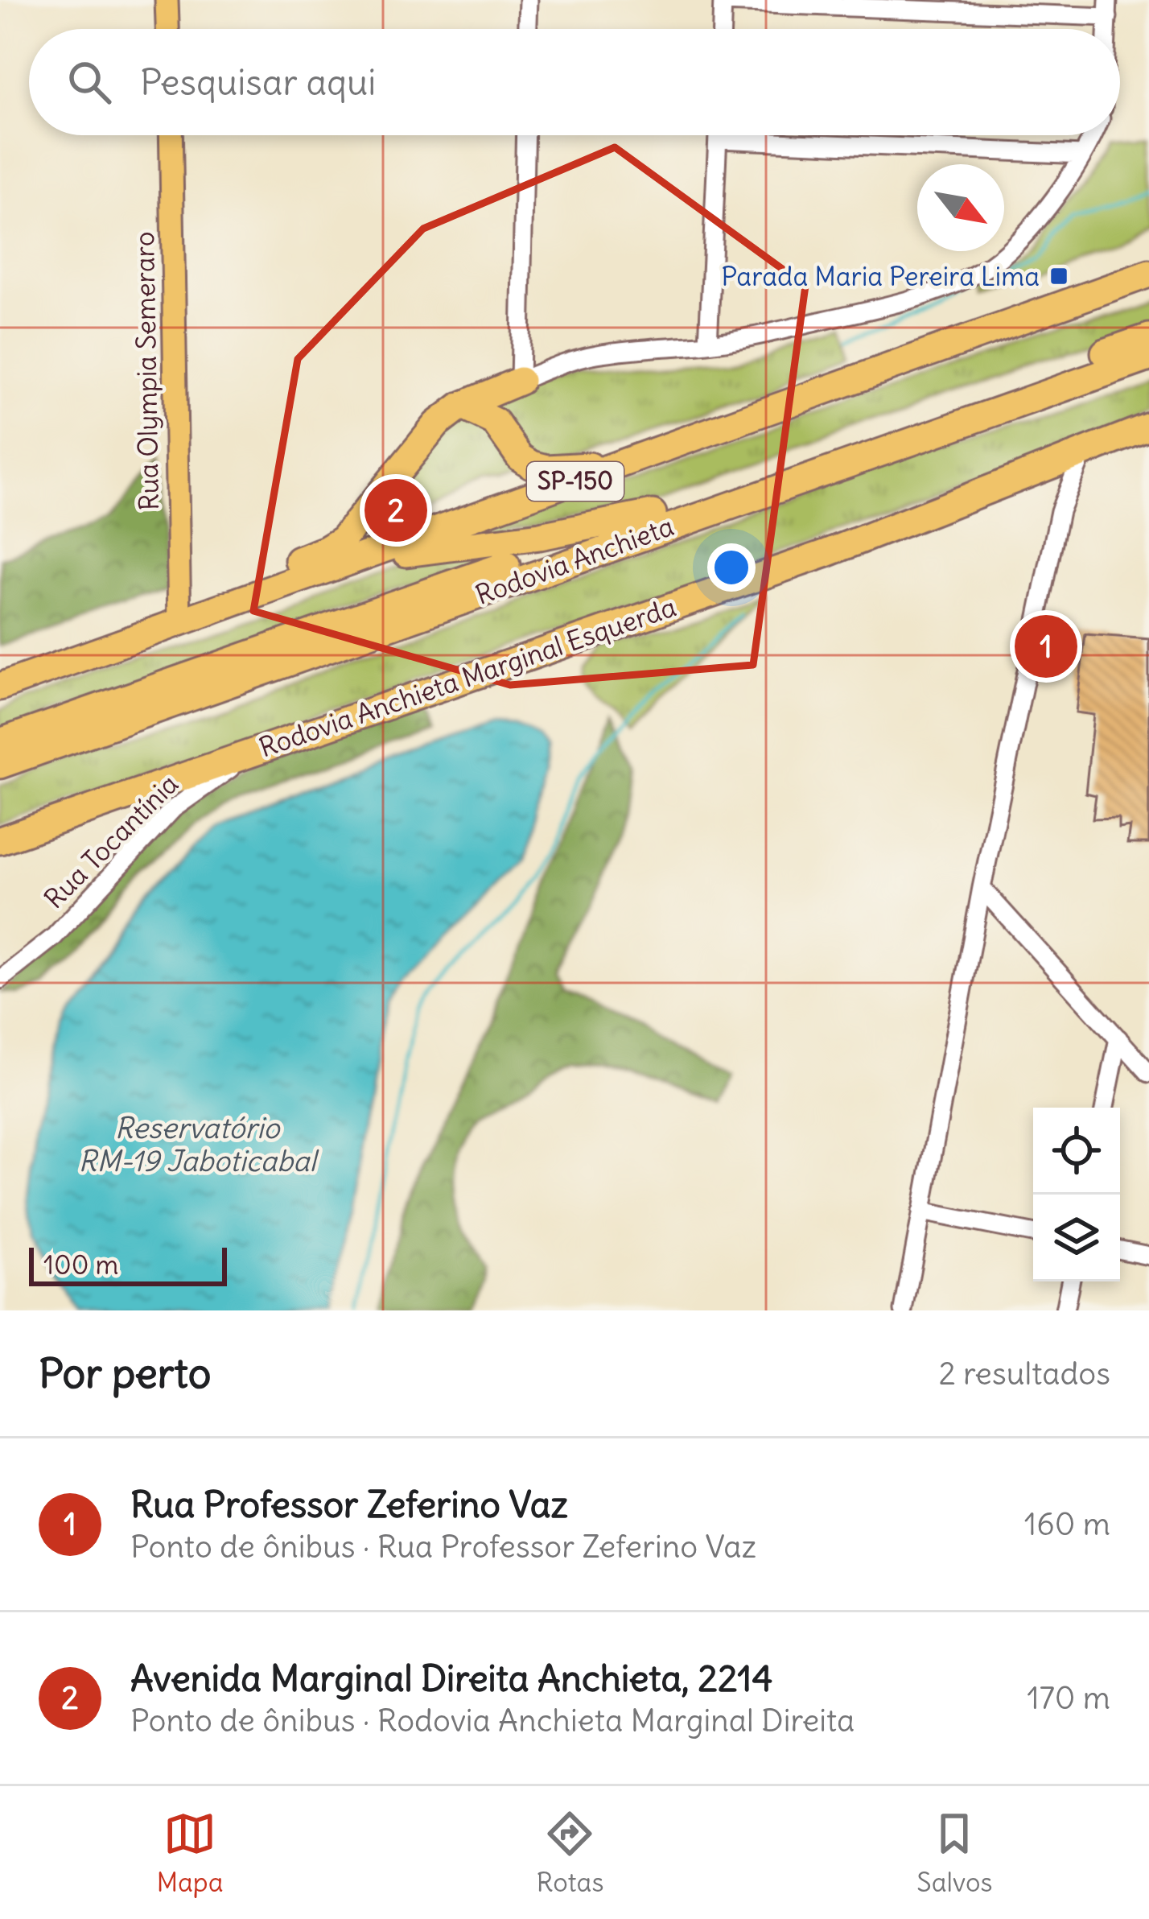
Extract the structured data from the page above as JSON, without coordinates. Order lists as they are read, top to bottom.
{
  "streets": {
    "highway": ["SP-150", "Rodovia Anchieta", "Rodovia Anchieta Marginal Esquerda"],
    "main road": ["Rua Olympia Semeraro"],
    "street": ["Rua Tocantínia"]
  },
  "crossings": [
    ["Rua Olympia Semeraro", "SP-150"],
    ["Rodovia Anchieta Marginal Esquerda", "Rua Tocantínia"]
  ],
  "water": ["Reservatório RM-19 Jaboticabal"],
  "places": {
    "transit": ["Parada Maria Pereira Lima"]
  },
  "scale_bar": "100 m",
  "north": "bottom right",
  "page": {
    "search": "Pesquisar aqui",
    "pins": ["2", "1"],
    "scale": "100 m",
    "heading": ["Por perto", "2 resultados"],
    "list": [
      {
        "mark": "1",
        "name": "Rua Professor Zeferino Vaz",
        "note": "Ponto de ônibus · Rua Professor Zeferino Vaz",
        "value": "160 m"
      },
      {
        "mark": "2",
        "name": "Avenida Marginal Direita Anchieta, 2214",
        "note": "Ponto de ônibus · Rodovia Anchieta Marginal Direita",
        "value": "170 m"
      }
    ],
    "nav": ["Mapa", "Rotas", "Salvos"]
  }
}
